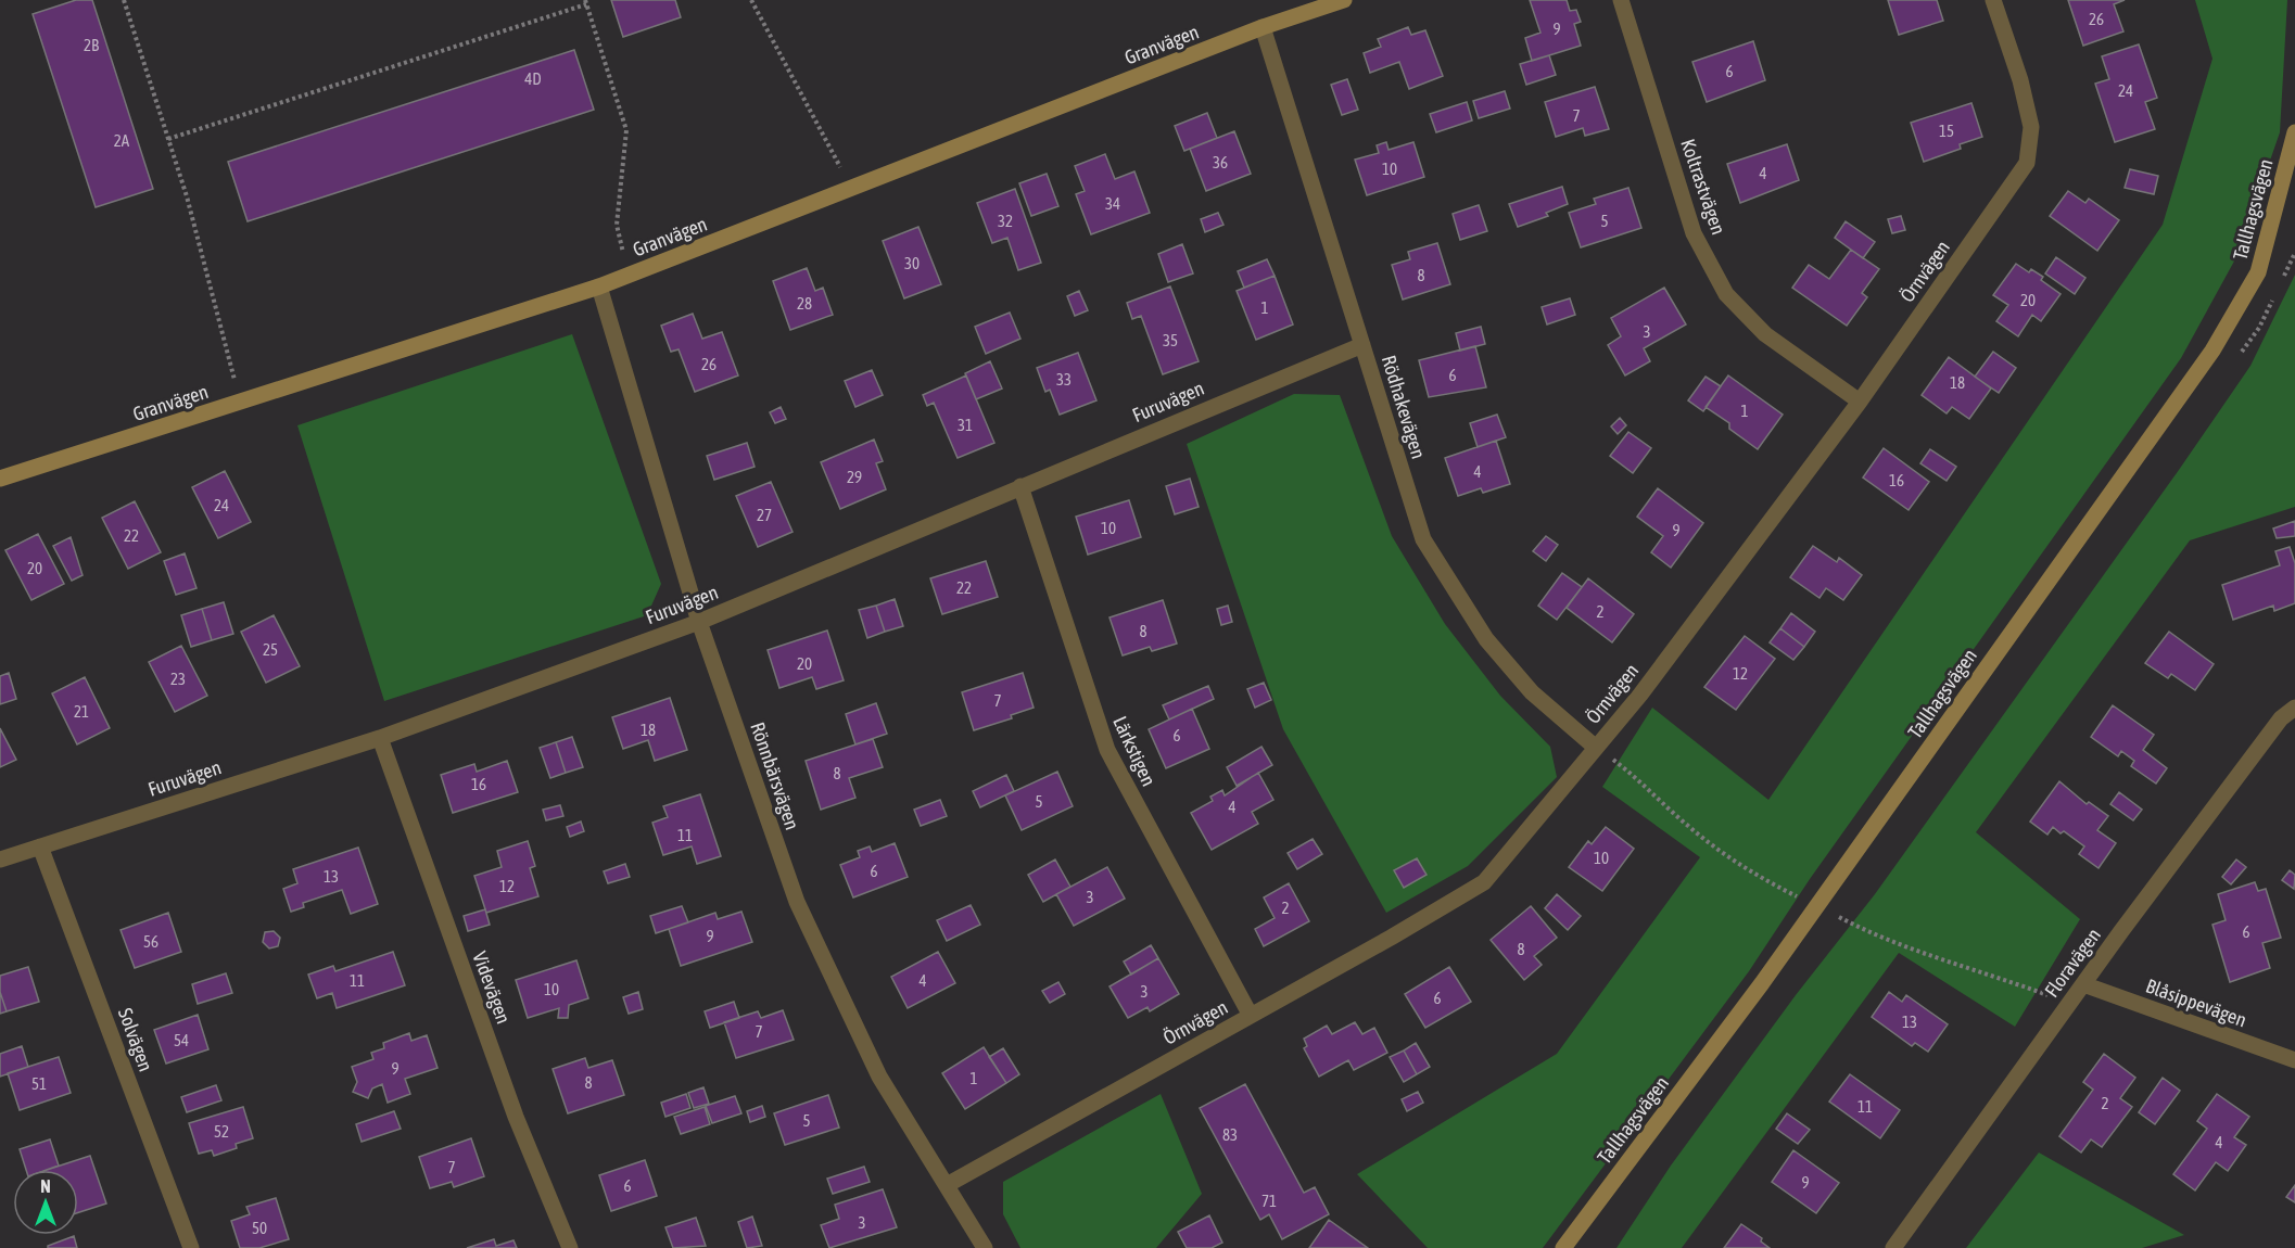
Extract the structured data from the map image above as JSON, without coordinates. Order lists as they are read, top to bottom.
{
  "streets": {
    "street": [
      "Granvägen",
      "Koltrastvägen",
      "Tallhagsvägen",
      "Örnvägen",
      "Furuvägen",
      "Rödhakevägen",
      "Lärkstigen",
      "Rönnbärsvägen",
      "Floravägen",
      "Videvägen",
      "Blåsippevägen",
      "Solvägen"
    ]
  },
  "crossings": [
    ["Granvägen", "Rödhakevägen"],
    ["Granvägen", "Rönnbärsvägen"],
    ["Koltrastvägen", "Örnvägen"],
    ["Örnvägen", "Rödhakevägen"],
    ["Örnvägen", "Lärkstigen"],
    ["Örnvägen", "Rönnbärsvägen"],
    ["Furuvägen", "Rödhakevägen"],
    ["Furuvägen", "Lärkstigen"],
    ["Furuvägen", "Rönnbärsvägen"],
    ["Furuvägen", "Videvägen"],
    ["Furuvägen", "Solvägen"],
    ["Floravägen", "Blåsippevägen"]
  ],
  "house_numbers": [
    "26",
    "9",
    "2B",
    "6",
    "4D",
    "24",
    "7",
    "15",
    "2A",
    "36",
    "10",
    "4",
    "34",
    "32",
    "5",
    "30",
    "8",
    "20",
    "28",
    "1",
    "3",
    "35",
    "26",
    "6",
    "33",
    "18",
    "1",
    "31",
    "4",
    "29",
    "16",
    "24",
    "27",
    "10",
    "9",
    "22",
    "20",
    "22",
    "2",
    "8",
    "25",
    "20",
    "12",
    "23",
    "7",
    "21",
    "18",
    "6",
    "8",
    "16",
    "5",
    "4",
    "11",
    "10",
    "6",
    "13",
    "12",
    "3",
    "2",
    "6",
    "9",
    "56",
    "8",
    "11",
    "4",
    "10",
    "3",
    "6",
    "13",
    "7",
    "54",
    "9",
    "1",
    "8",
    "51",
    "2",
    "11",
    "5",
    "52",
    "83",
    "4",
    "7",
    "9",
    "6",
    "71",
    "3",
    "50"
  ],
  "north": "top"
}
